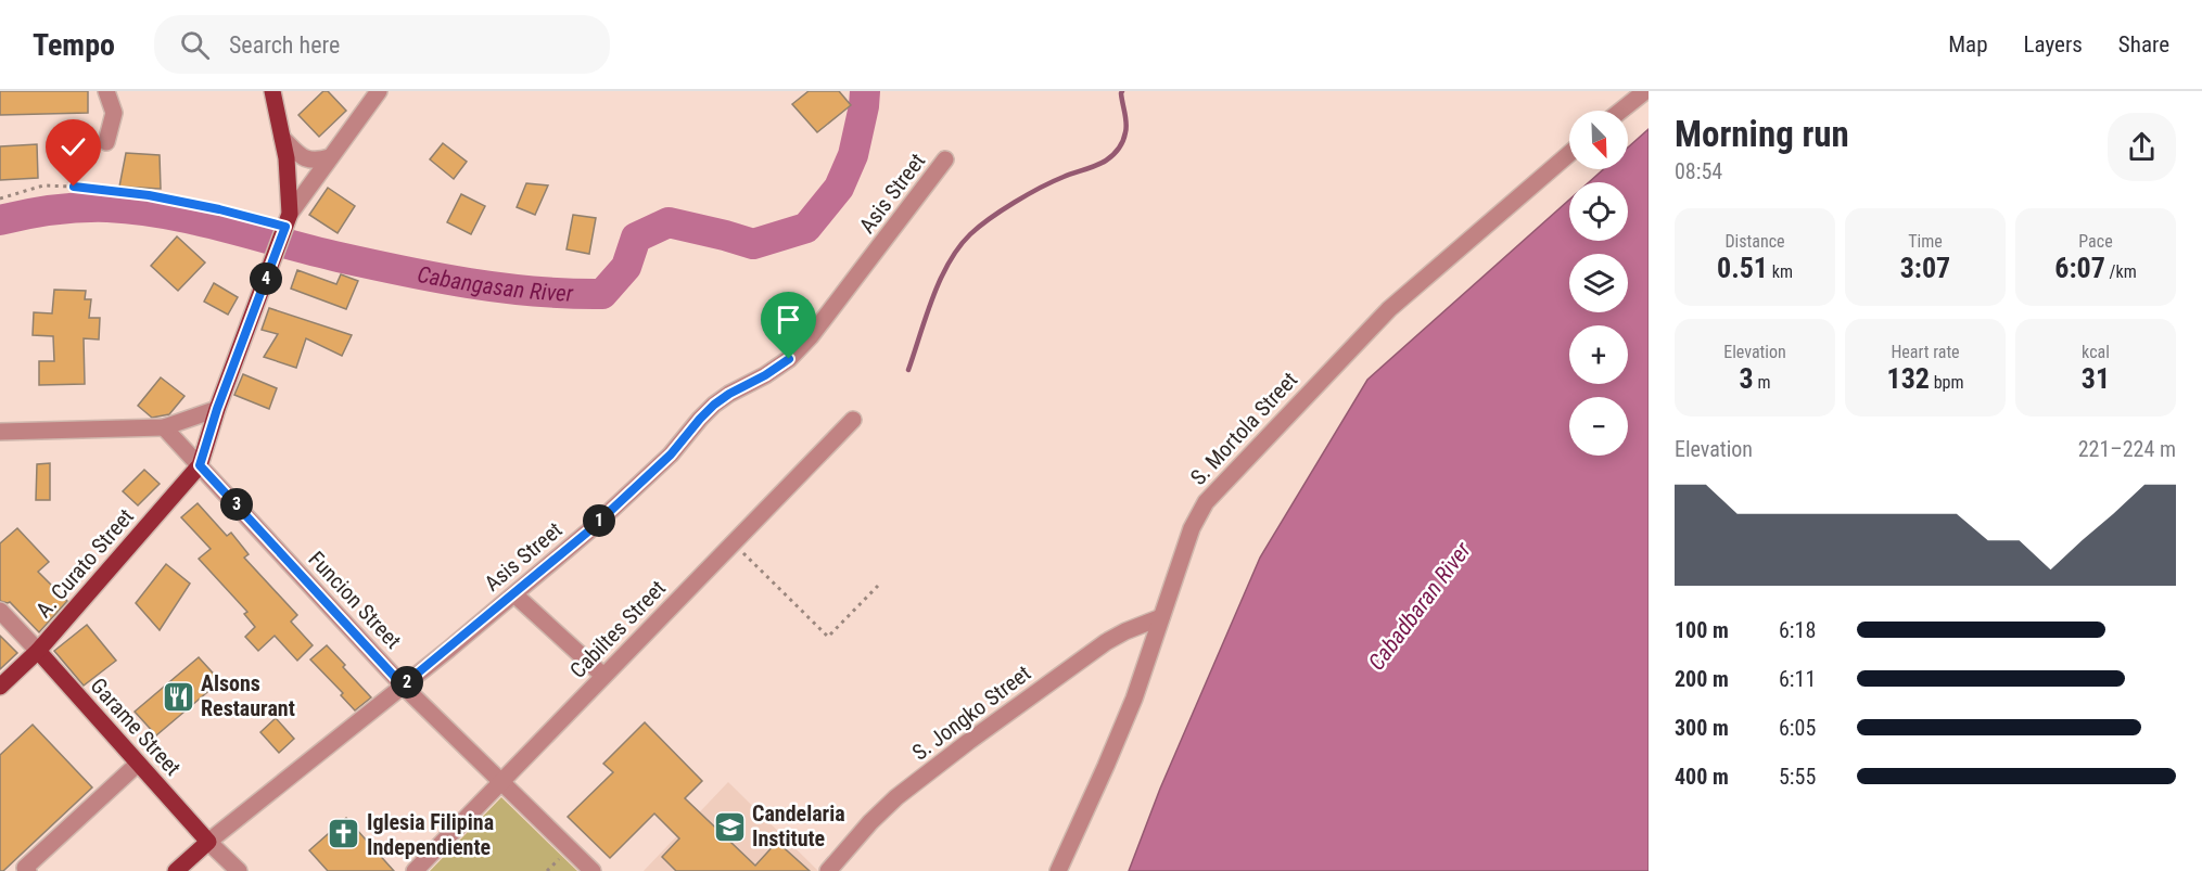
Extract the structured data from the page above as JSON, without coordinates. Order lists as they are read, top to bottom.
{
  "streets": {
    "main road": ["Asis Street", "A. Curato Street", "Garame Street"],
    "street": [
      "S. Mortola Street",
      "Funcion Street",
      "Cabiltes Street",
      "S. Jongko Street"
    ]
  },
  "crossings": [
    ["Asis Street", "Funcion Street"],
    ["Asis Street", "Garame Street"],
    ["S. Mortola Street", "S. Jongko Street"],
    ["A. Curato Street", "Funcion Street"],
    ["A. Curato Street", "Garame Street"],
    ["Funcion Street", "Cabiltes Street"]
  ],
  "water": ["Cabangasan River", "Cabadbaran River"],
  "places": {
    "restaurant": ["Alsons Restaurant"],
    "school or university": ["Candelaria Institute"],
    "church": ["Iglesia Filipina Independiente"]
  },
  "north": "bottom right",
  "page": {
    "header": "Tempo",
    "search": "Search here",
    "nav": ["Map", "Layers", "Share"],
    "heading": ["Morning run", "08:54"],
    "map_buttons": ["+", "−"],
    "stats": [
      ["Distance", "0.51 km"],
      ["Time", "3:07"],
      ["Pace", "6:07 /km"],
      ["Elevation", "3 m"],
      ["Heart rate", "132 bpm"],
      ["kcal", "31"]
    ],
    "pins": [
      "4",
      "3",
      "1",
      "2"
    ],
    "chart": ["Elevation", "221–224 m"],
    "list": [
      {
        "name": "100 m",
        "note": "6:18"
      },
      {
        "name": "200 m",
        "note": "6:11"
      },
      {
        "name": "300 m",
        "note": "6:05"
      },
      {
        "name": "400 m",
        "note": "5:55"
      }
    ]
  }
}
